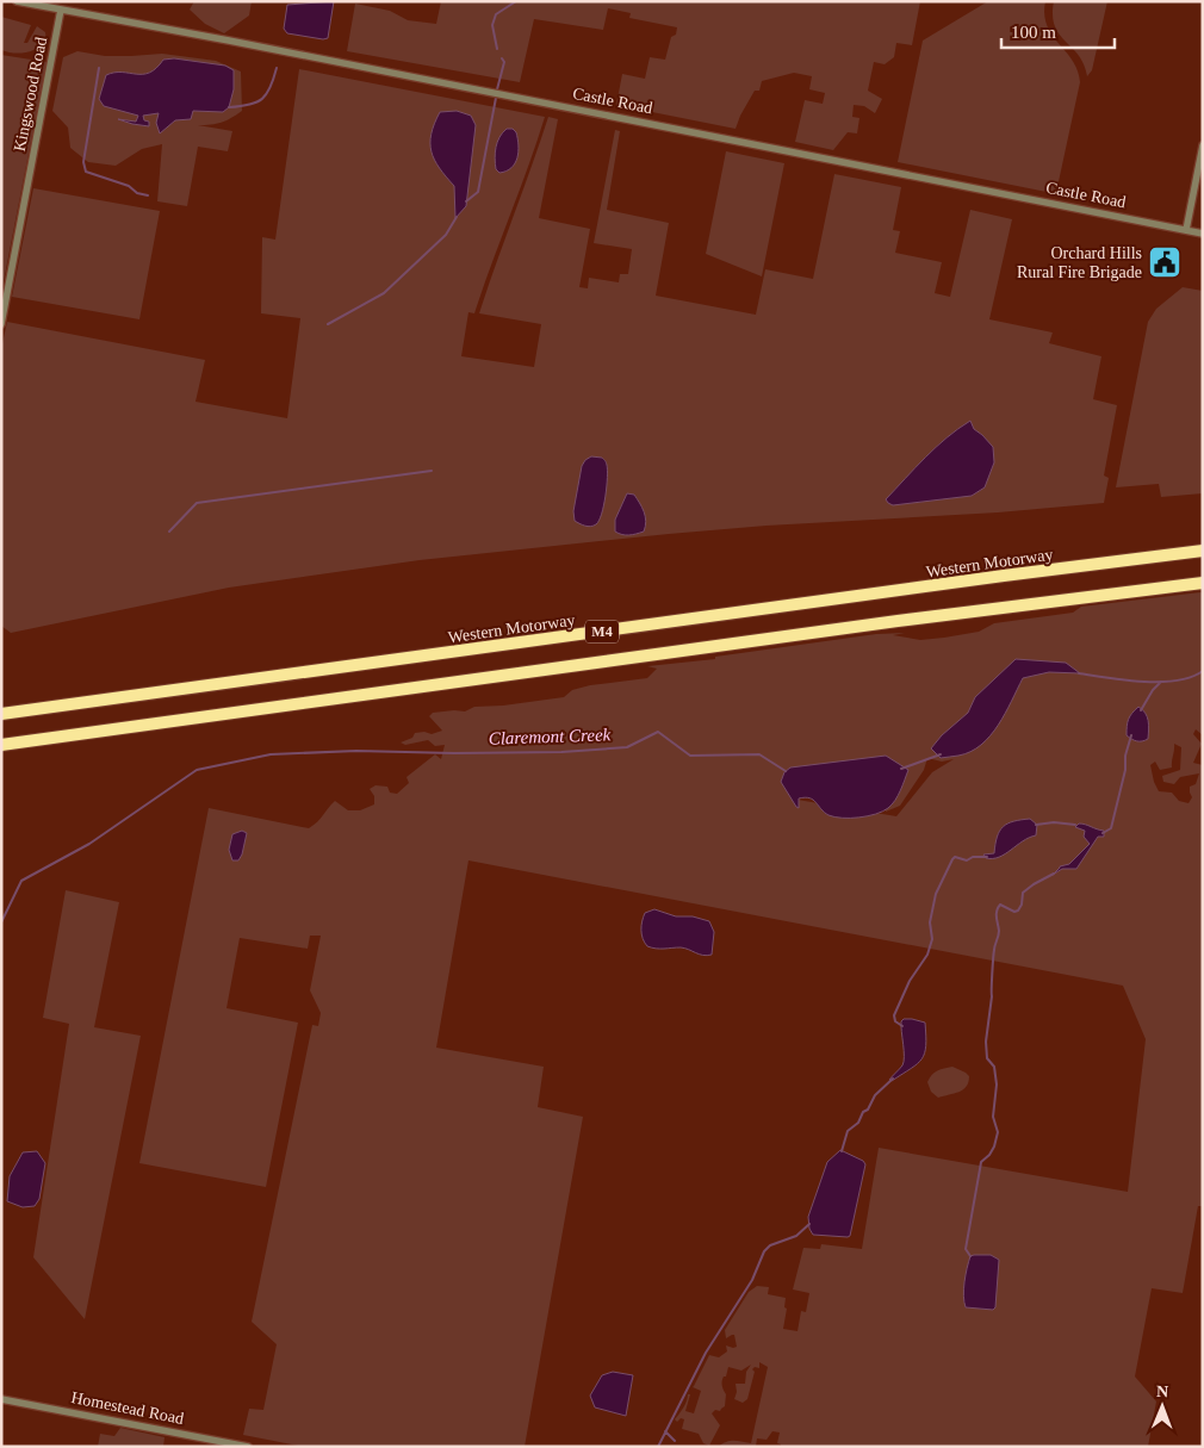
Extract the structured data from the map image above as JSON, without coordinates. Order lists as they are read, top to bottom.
{
  "streets": {
    "highway": ["Western Motorway", "M4"],
    "street": ["Kingswood Road", "Castle Road", "Homestead Road"]
  },
  "crossings": [
    ["Kingswood Road", "Castle Road"]
  ],
  "water": ["Claremont Creek"],
  "places": {
    "public building": ["Orchard Hills Rural Fire Brigade"]
  },
  "scale_bar": "100 m",
  "north": "top"
}
